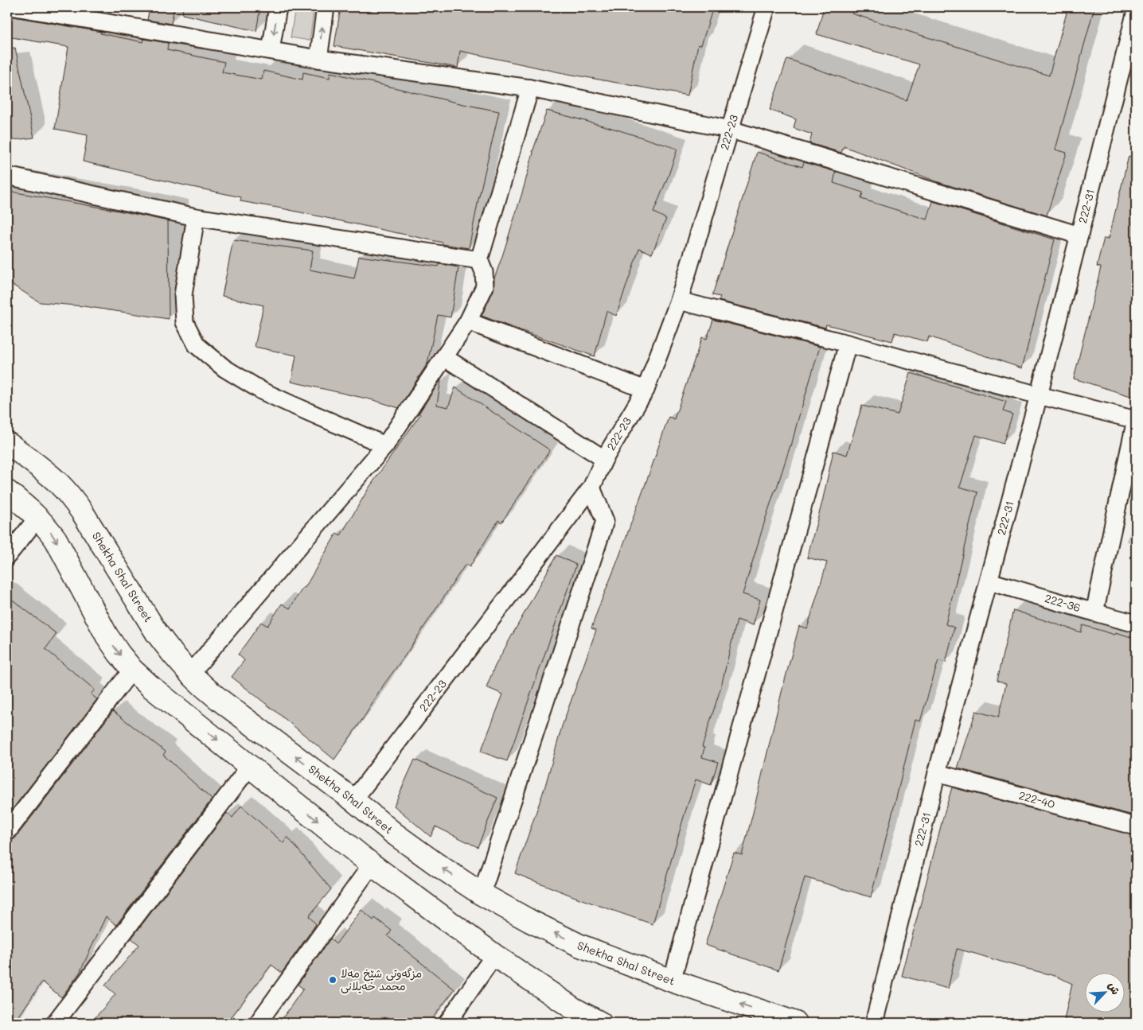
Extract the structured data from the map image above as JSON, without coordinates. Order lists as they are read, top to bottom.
{
  "streets": {
    "street": [
      "222-23",
      "222-31",
      "Shekha Shal Street",
      "222-36",
      "222-40"
    ]
  },
  "crossings": [
    ["222-23", "Shekha Shal Street"],
    ["222-31", "222-36"],
    ["222-31", "222-40"]
  ],
  "places": ["مزگەوتی شێخ مەلا محمد خەیلانی"],
  "north": "top right"
}
